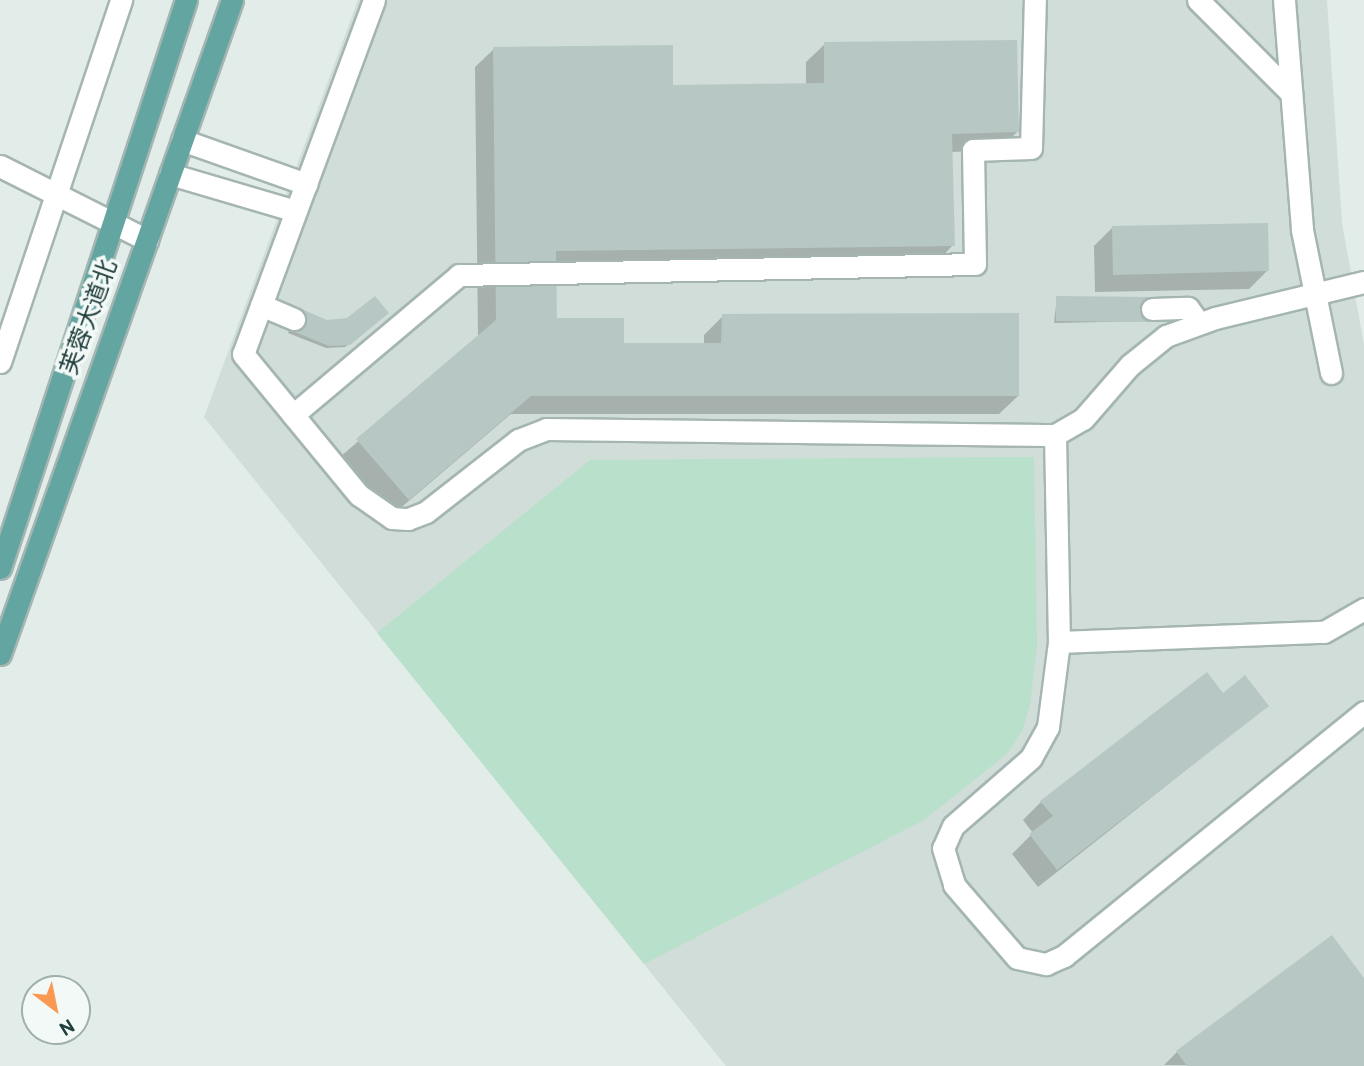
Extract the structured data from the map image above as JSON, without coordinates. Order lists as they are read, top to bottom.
{
  "streets": {
    "main road": ["芙蓉大道北"]
  },
  "north": "bottom right"
}
